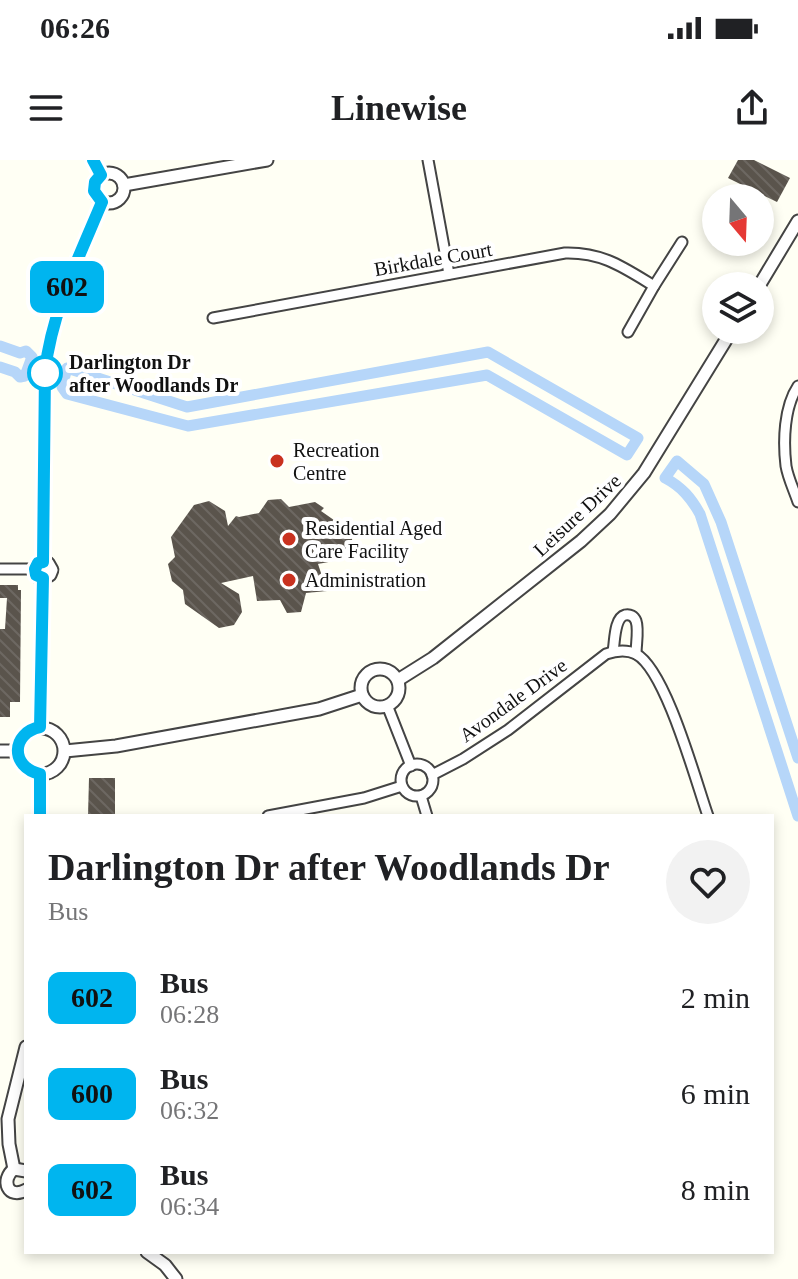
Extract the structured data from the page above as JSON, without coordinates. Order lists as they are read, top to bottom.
{
  "streets": {
    "street": ["Birkdale Court", "Leisure Drive", "Avondale Drive"]
  },
  "places": [
    "Darlington Dr after Woodlands Dr",
    "Recreation Centre",
    "Residential Aged Care Facility",
    "Administration"
  ],
  "lines": ["bus line 602"],
  "north": "bottom",
  "page": {
    "status": "06:26",
    "header": "Linewise",
    "on_map": "602",
    "heading": ["Darlington Dr after Woodlands Dr", "Bus"],
    "list": [
      {
        "mark": "602",
        "name": "Bus",
        "note": "06:28",
        "value": "2 min"
      },
      {
        "mark": "600",
        "name": "Bus",
        "note": "06:32",
        "value": "6 min"
      },
      {
        "mark": "602",
        "name": "Bus",
        "note": "06:34",
        "value": "8 min"
      }
    ]
  }
}
